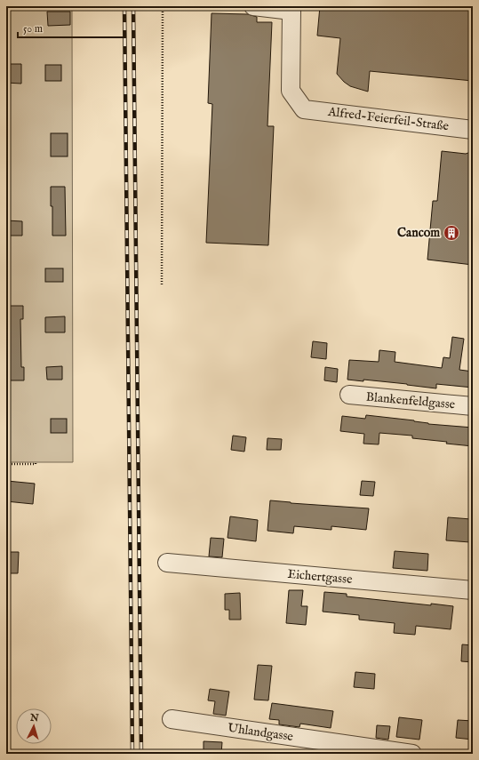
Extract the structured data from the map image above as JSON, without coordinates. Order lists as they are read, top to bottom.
{
  "streets": {
    "street": [
      "Alfred-Feierfeil-Straße",
      "Blankenfeldgasse",
      "Eichertgasse",
      "Uhlandgasse"
    ]
  },
  "places": {
    "building": ["Cancom"]
  },
  "scale_bar": "50 m",
  "north": "top"
}
